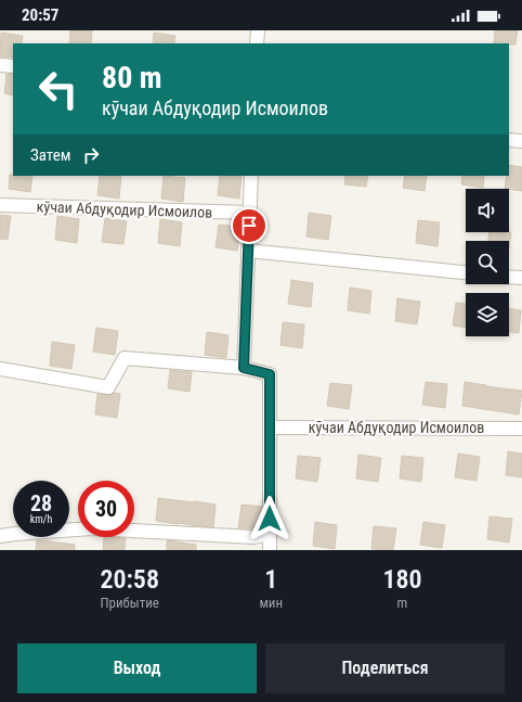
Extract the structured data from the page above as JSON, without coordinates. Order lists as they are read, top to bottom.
{
  "streets": {
    "street": ["кӯчаи Абдуқодир Исмоилов"]
  },
  "page": {
    "status": "20:57",
    "turn": ["80 m", "кӯчаи Абдуқодир Исмоилов"],
    "then": "Затем",
    "speed": "28 km/h",
    "limit": "30",
    "eta": [
      "20:58",
      "Прибытие",
      "1",
      "мин",
      "180",
      "m"
    ],
    "buttons": ["Выход", "Поделиться"]
  }
}
